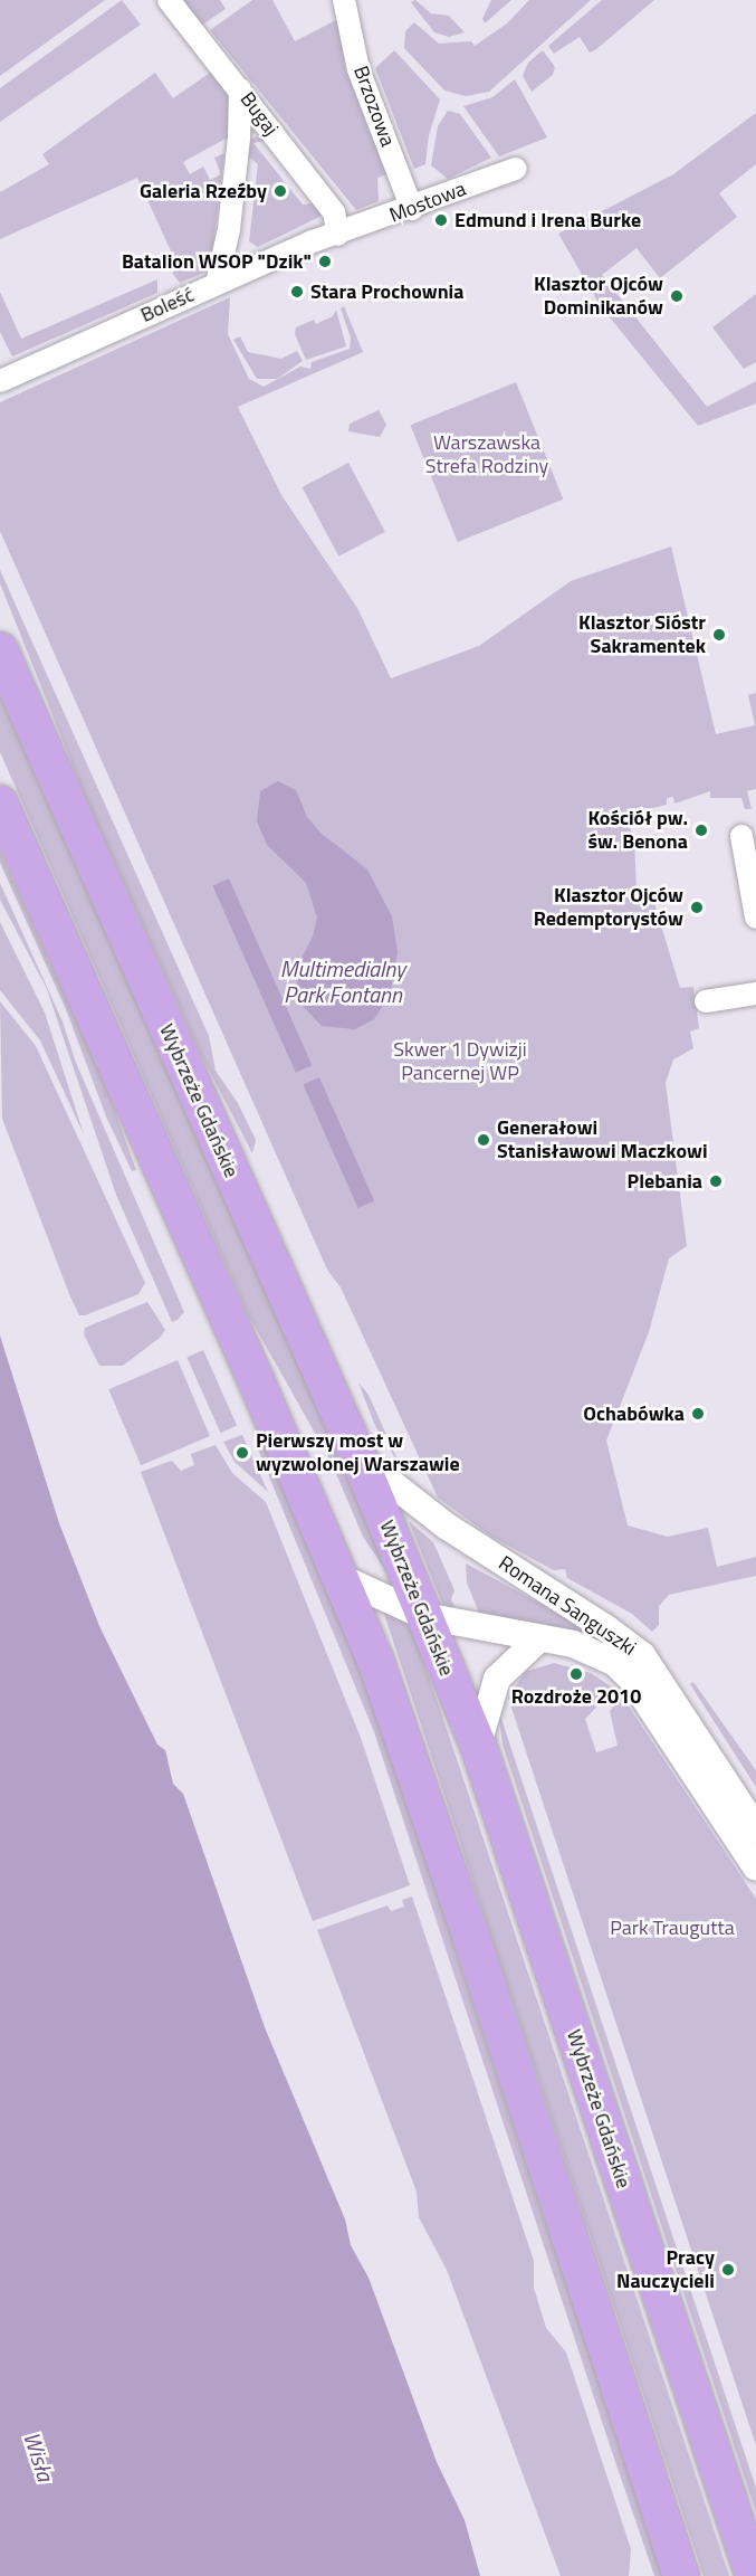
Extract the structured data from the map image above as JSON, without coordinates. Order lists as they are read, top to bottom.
{
  "streets": {
    "main road": ["Wybrzeże Gdańskie"],
    "street": [
      "Brzozowa",
      "Bugaj",
      "Mostowa",
      "Boleść",
      "Romana Sanguszki"
    ]
  },
  "crossings": [
    ["Brzozowa", "Mostowa"],
    ["Bugaj", "Mostowa"],
    ["Bugaj", "Boleść"],
    ["Mostowa", "Boleść"],
    ["Wybrzeże Gdańskie", "Romana Sanguszki"]
  ],
  "water": ["Multimedialny Park Fontann", "Wisła"],
  "parks": ["Warszawska Strefa Rodziny", "Skwer 1 Dywizji Pancernej WP", "Park Traugutta"],
  "places": [
    "Galeria Rzeźby",
    "Edmund i Irena Burke",
    "Batalion WSOP \"Dzik\"",
    "Stara Prochownia",
    "Klasztor Ojców Dominikanów",
    "Klasztor Sióstr Sakramentek",
    "Kościół pw. św. Benona",
    "Klasztor Ojców Redemptorystów",
    "Generałowi Stanisławowi Maczkowi",
    "Plebania",
    "Ochabówka",
    "Pierwszy most w wyzwolonej Warszawie",
    "Rozdroże 2010",
    "Pracy Nauczycieli"
  ]
}
